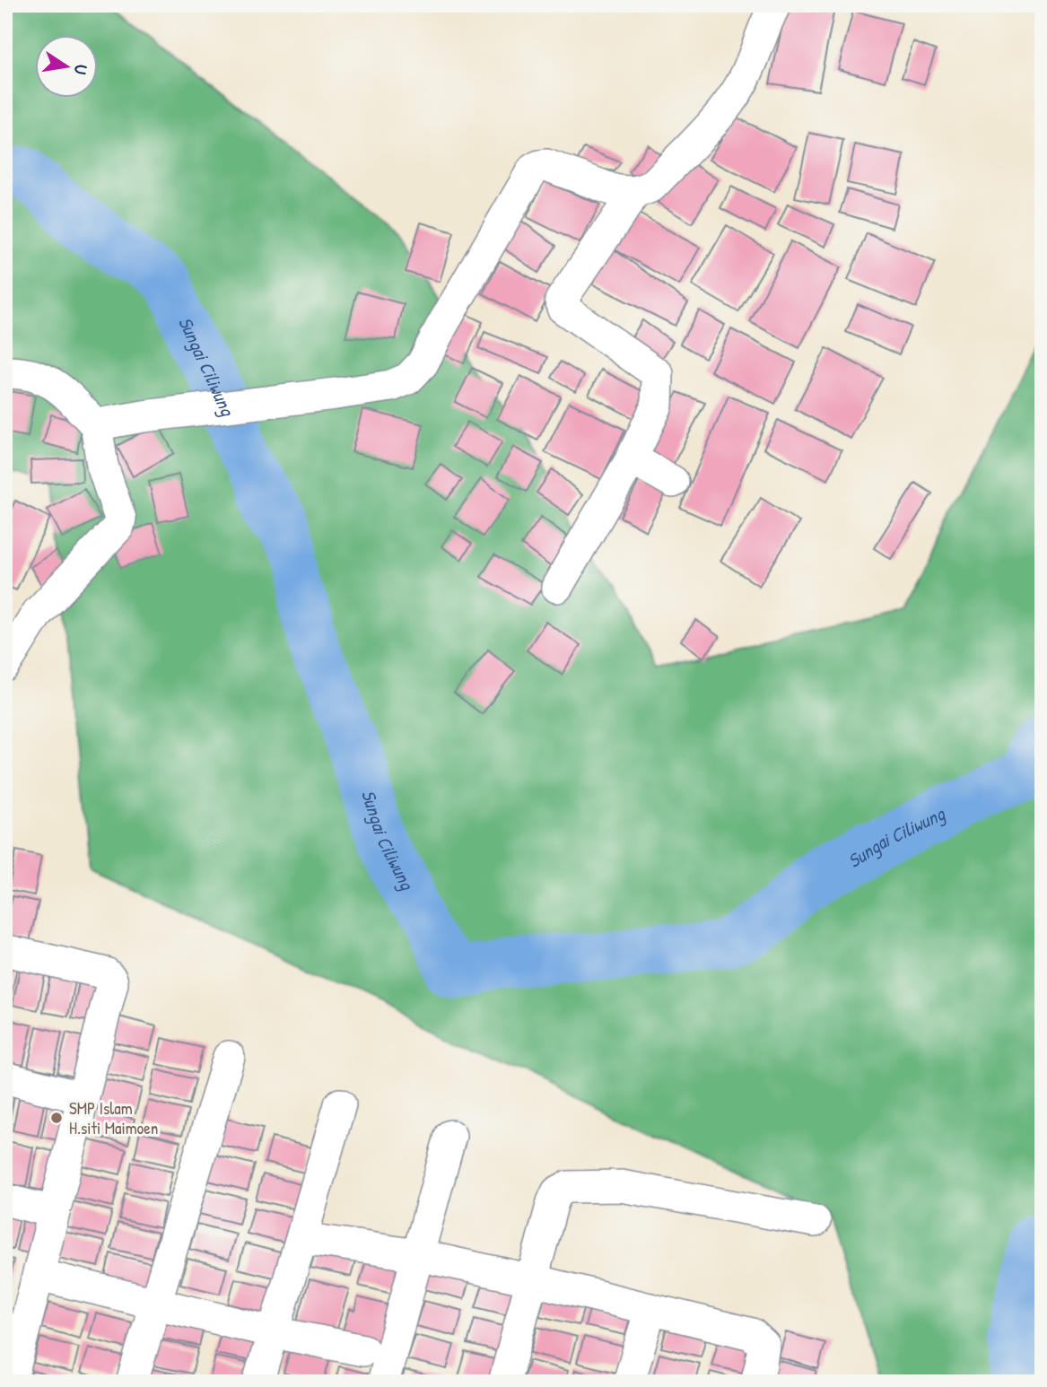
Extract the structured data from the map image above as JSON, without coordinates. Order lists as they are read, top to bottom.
{
  "water": ["Sungai Ciliwung"],
  "places": ["SMP Islam H.siti Maimoen"],
  "north": "right"
}
